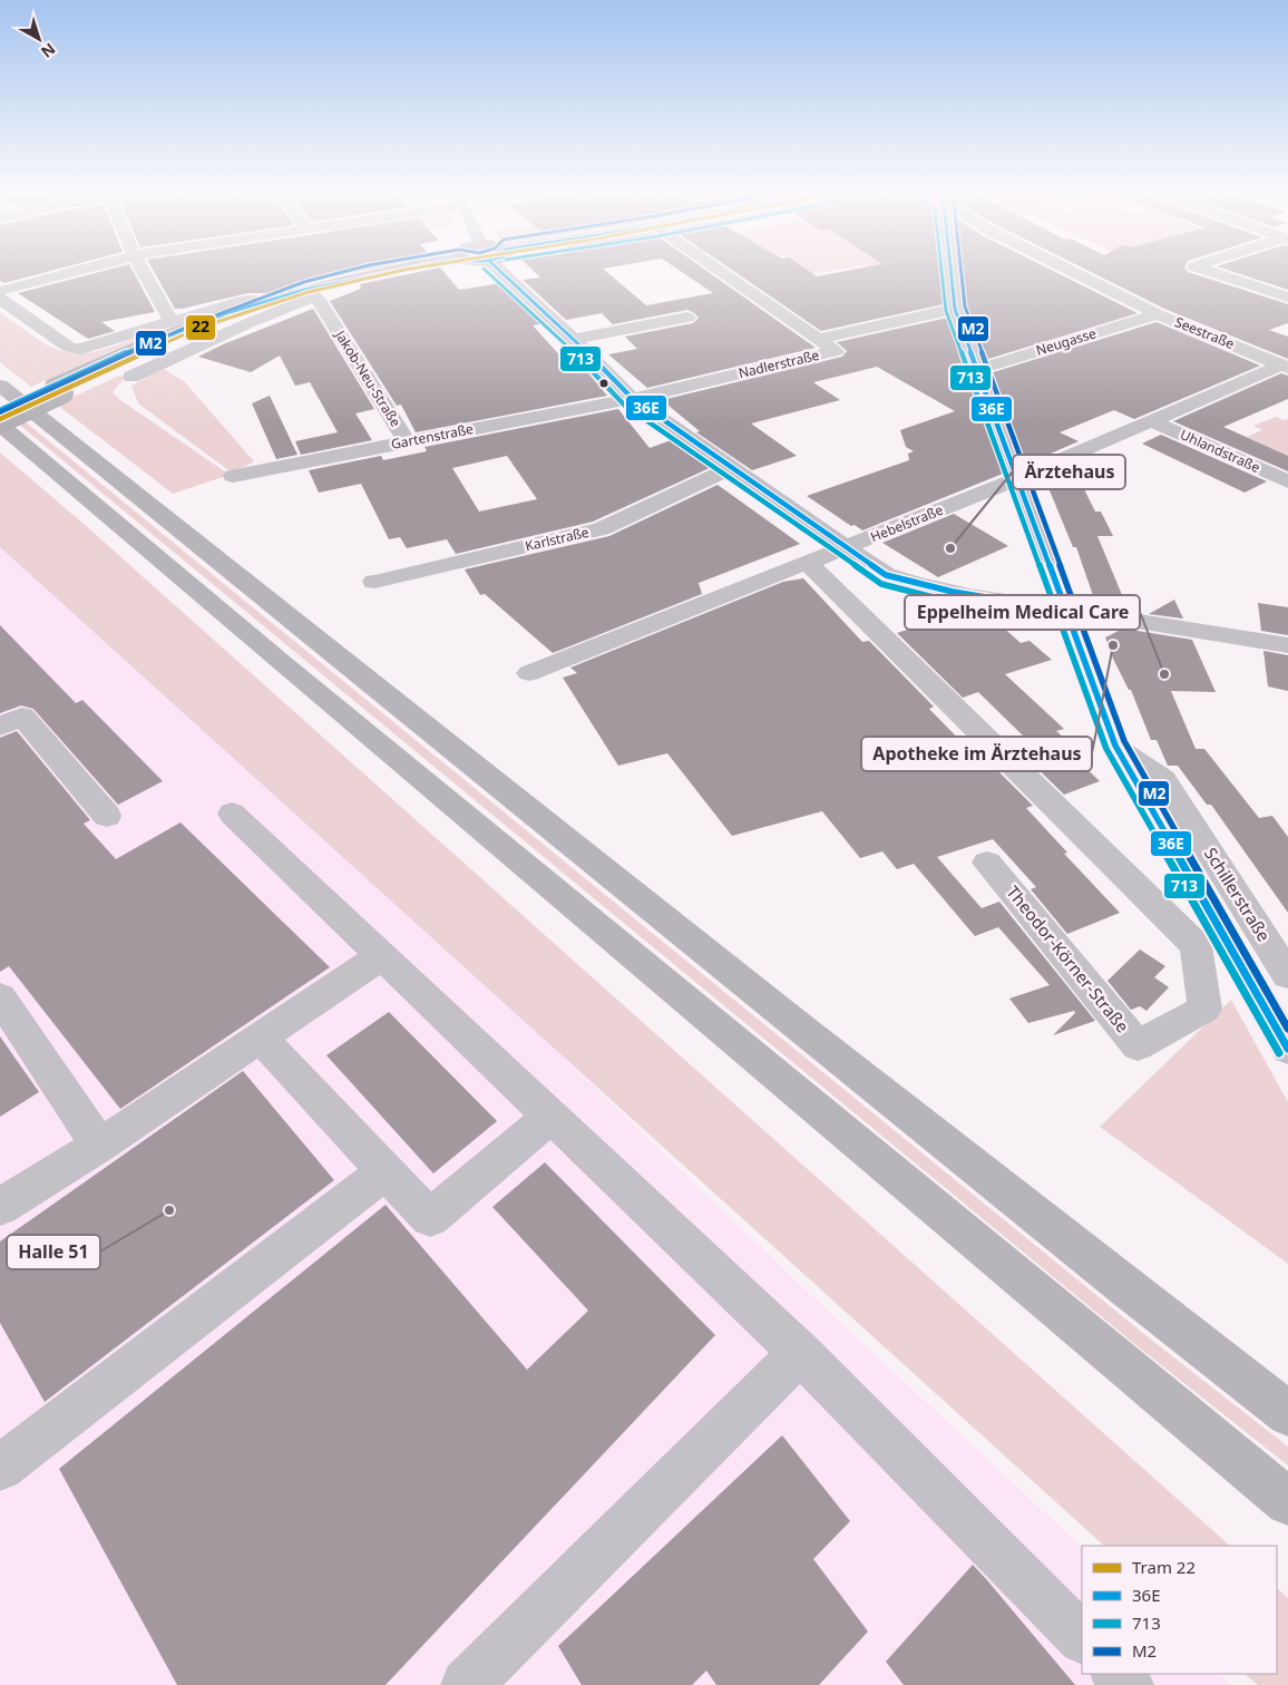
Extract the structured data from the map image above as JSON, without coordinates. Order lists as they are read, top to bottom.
{
  "streets": {
    "street": [
      "Seestraße",
      "Neugasse",
      "Nadlerstraße",
      "Jakob-Neu-Straße",
      "Gartenstraße",
      "Uhlandstraße",
      "Hebelstraße",
      "Karlstraße",
      "Schillerstraße",
      "Theodor-Körner-Straße"
    ]
  },
  "crossings": [
    ["Seestraße", "Neugasse"],
    ["Seestraße", "Hebelstraße"],
    ["Nadlerstraße", "Gartenstraße"],
    ["Jakob-Neu-Straße", "Gartenstraße"],
    ["Uhlandstraße", "Hebelstraße"],
    ["Hebelstraße", "Theodor-Körner-Straße"]
  ],
  "places": [
    "Ärztehaus",
    "Apotheke im Ärztehaus",
    "Eppelheim Medical Care",
    "Halle 51"
  ],
  "lines": [
    "tram line 22",
    "transit line 36E",
    "transit line 713",
    "transit line M2"
  ],
  "legend": [
    "Tram 22",
    "36E",
    "713",
    "M2"
  ],
  "north": "bottom right"
}
